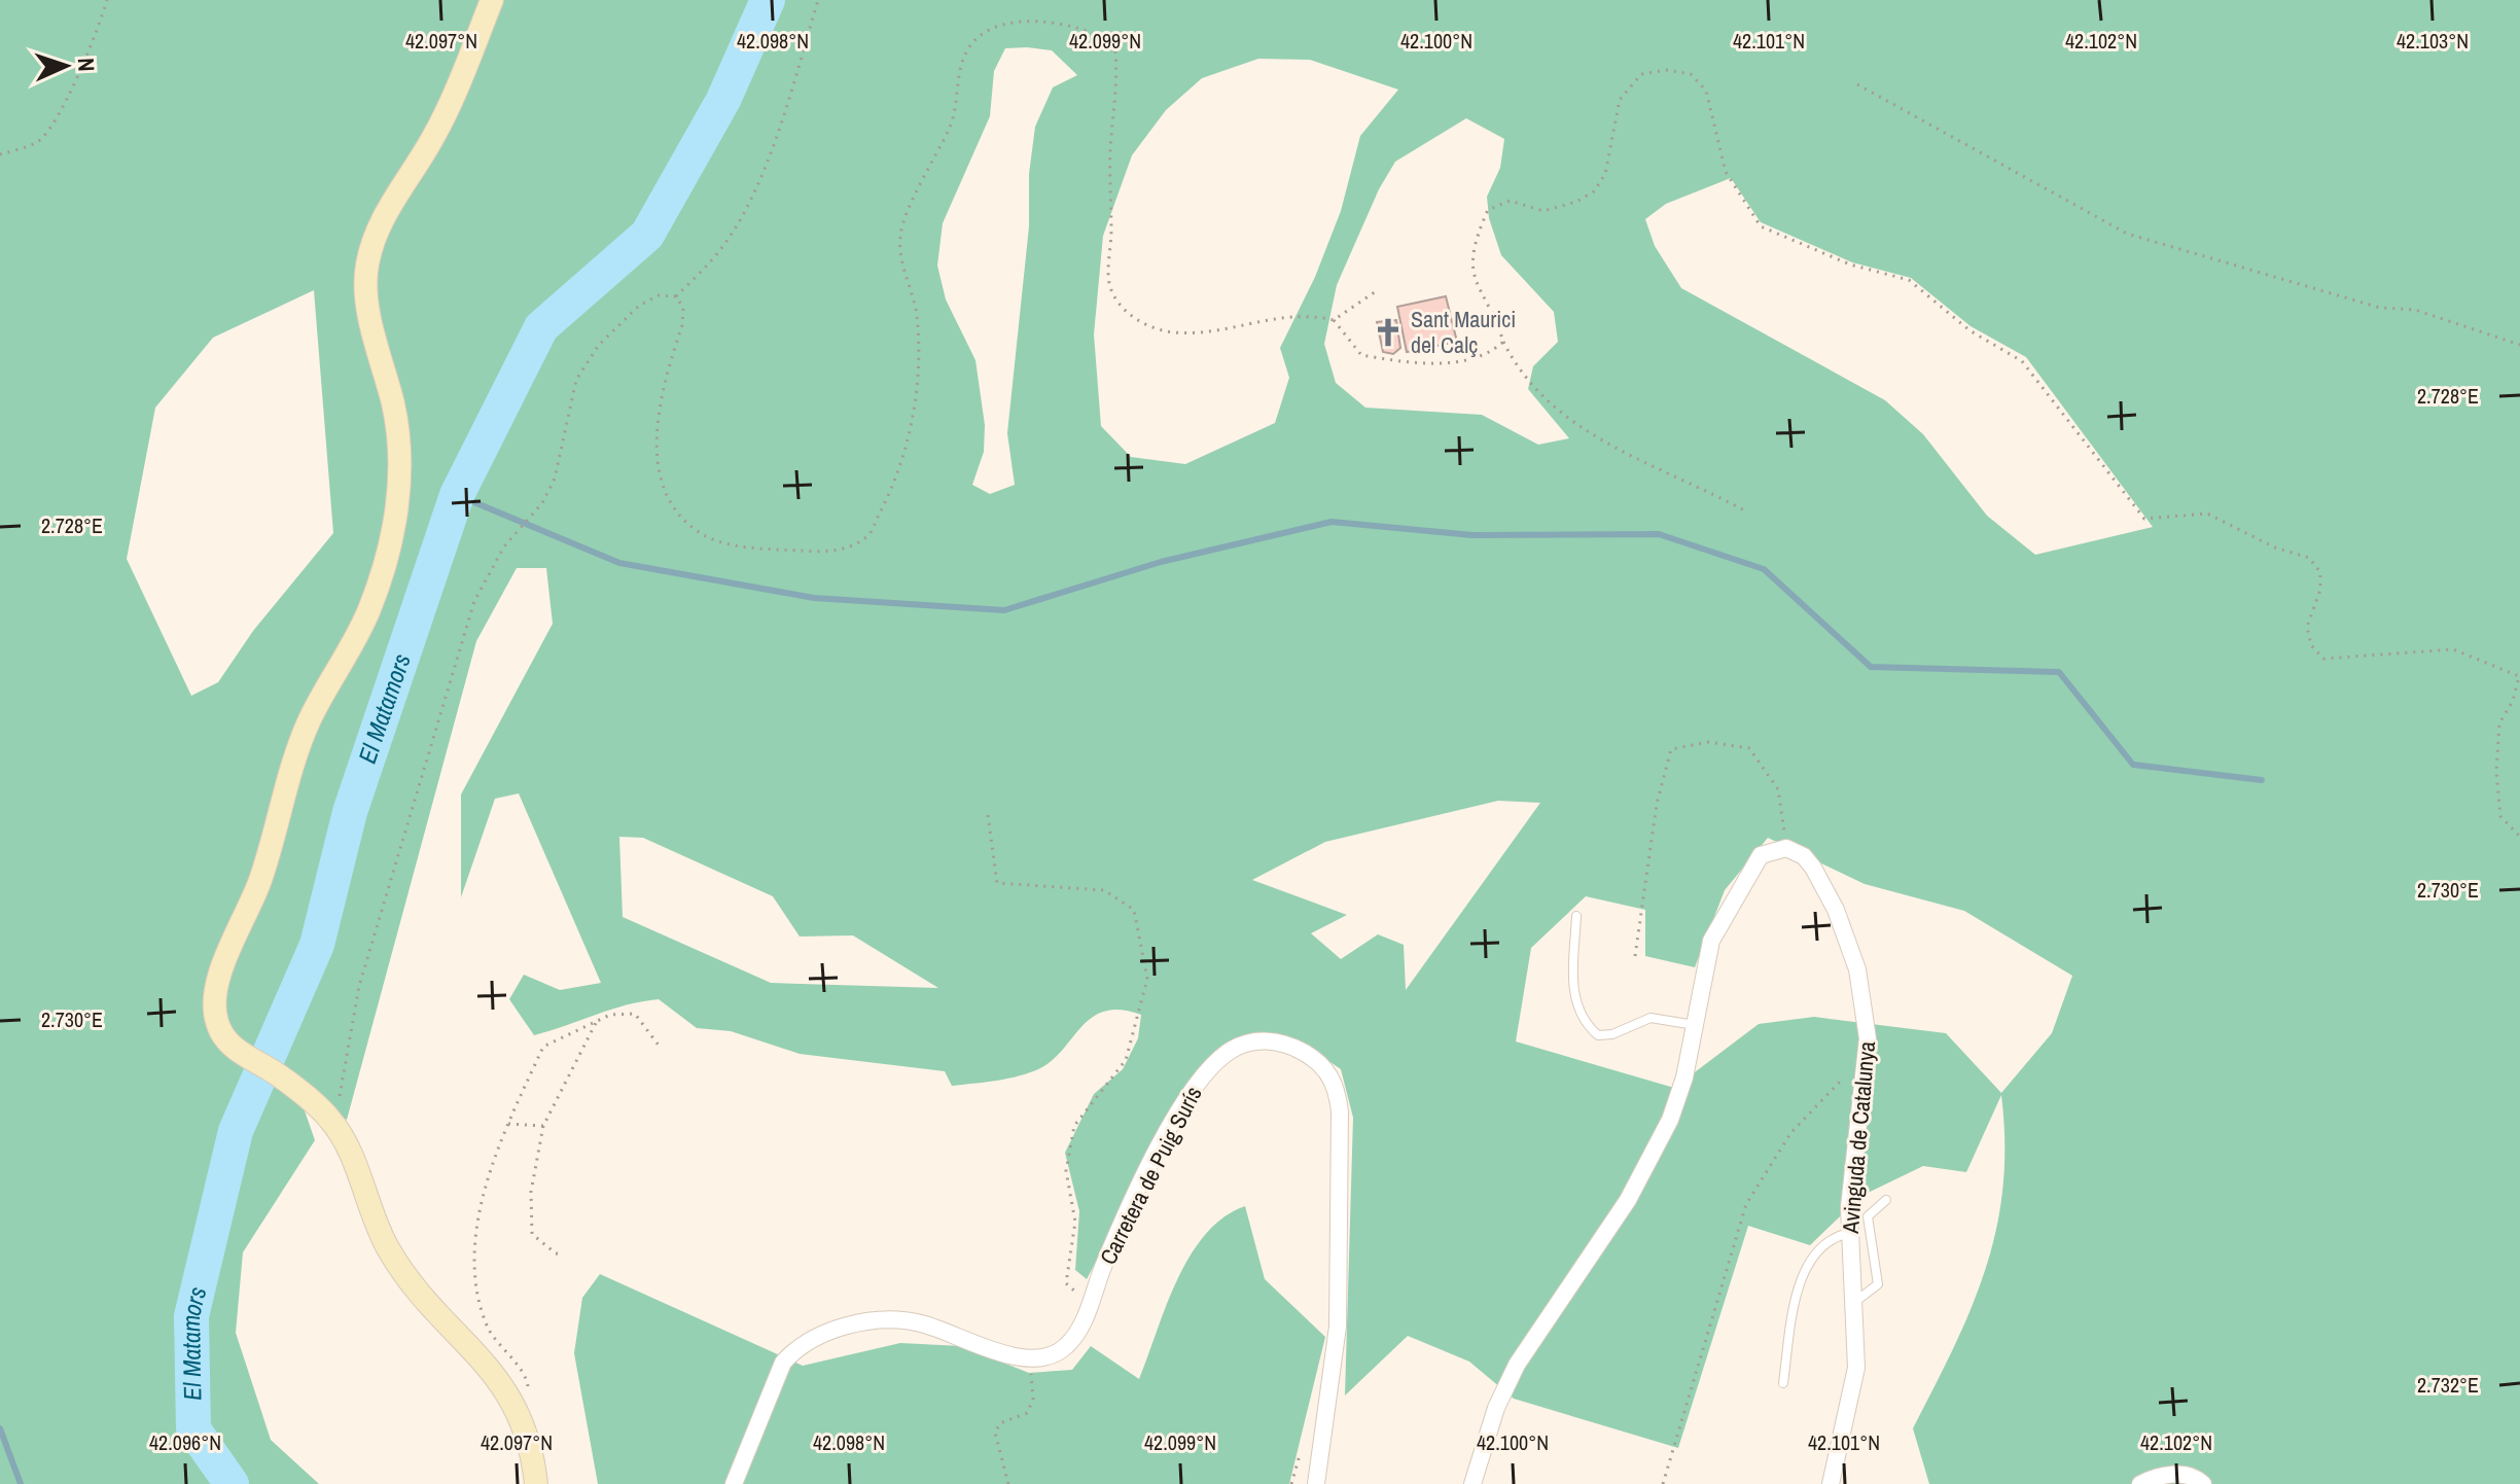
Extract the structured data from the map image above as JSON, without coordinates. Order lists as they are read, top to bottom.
{
  "streets": {
    "street": ["Avinguda de Catalunya", "Carretera de Puig Surís"]
  },
  "water": ["El Matamors"],
  "places": {
    "church": ["Sant Maurici del Calç"]
  },
  "north": "right",
  "coordinates": [
    "42.097°N",
    "42.098°N",
    "42.099°N",
    "42.100°N",
    "42.101°N",
    "42.102°N",
    "42.103°N",
    "2.728°E",
    "2.730°E",
    "2.732°E",
    "42.096°N"
  ]
}
